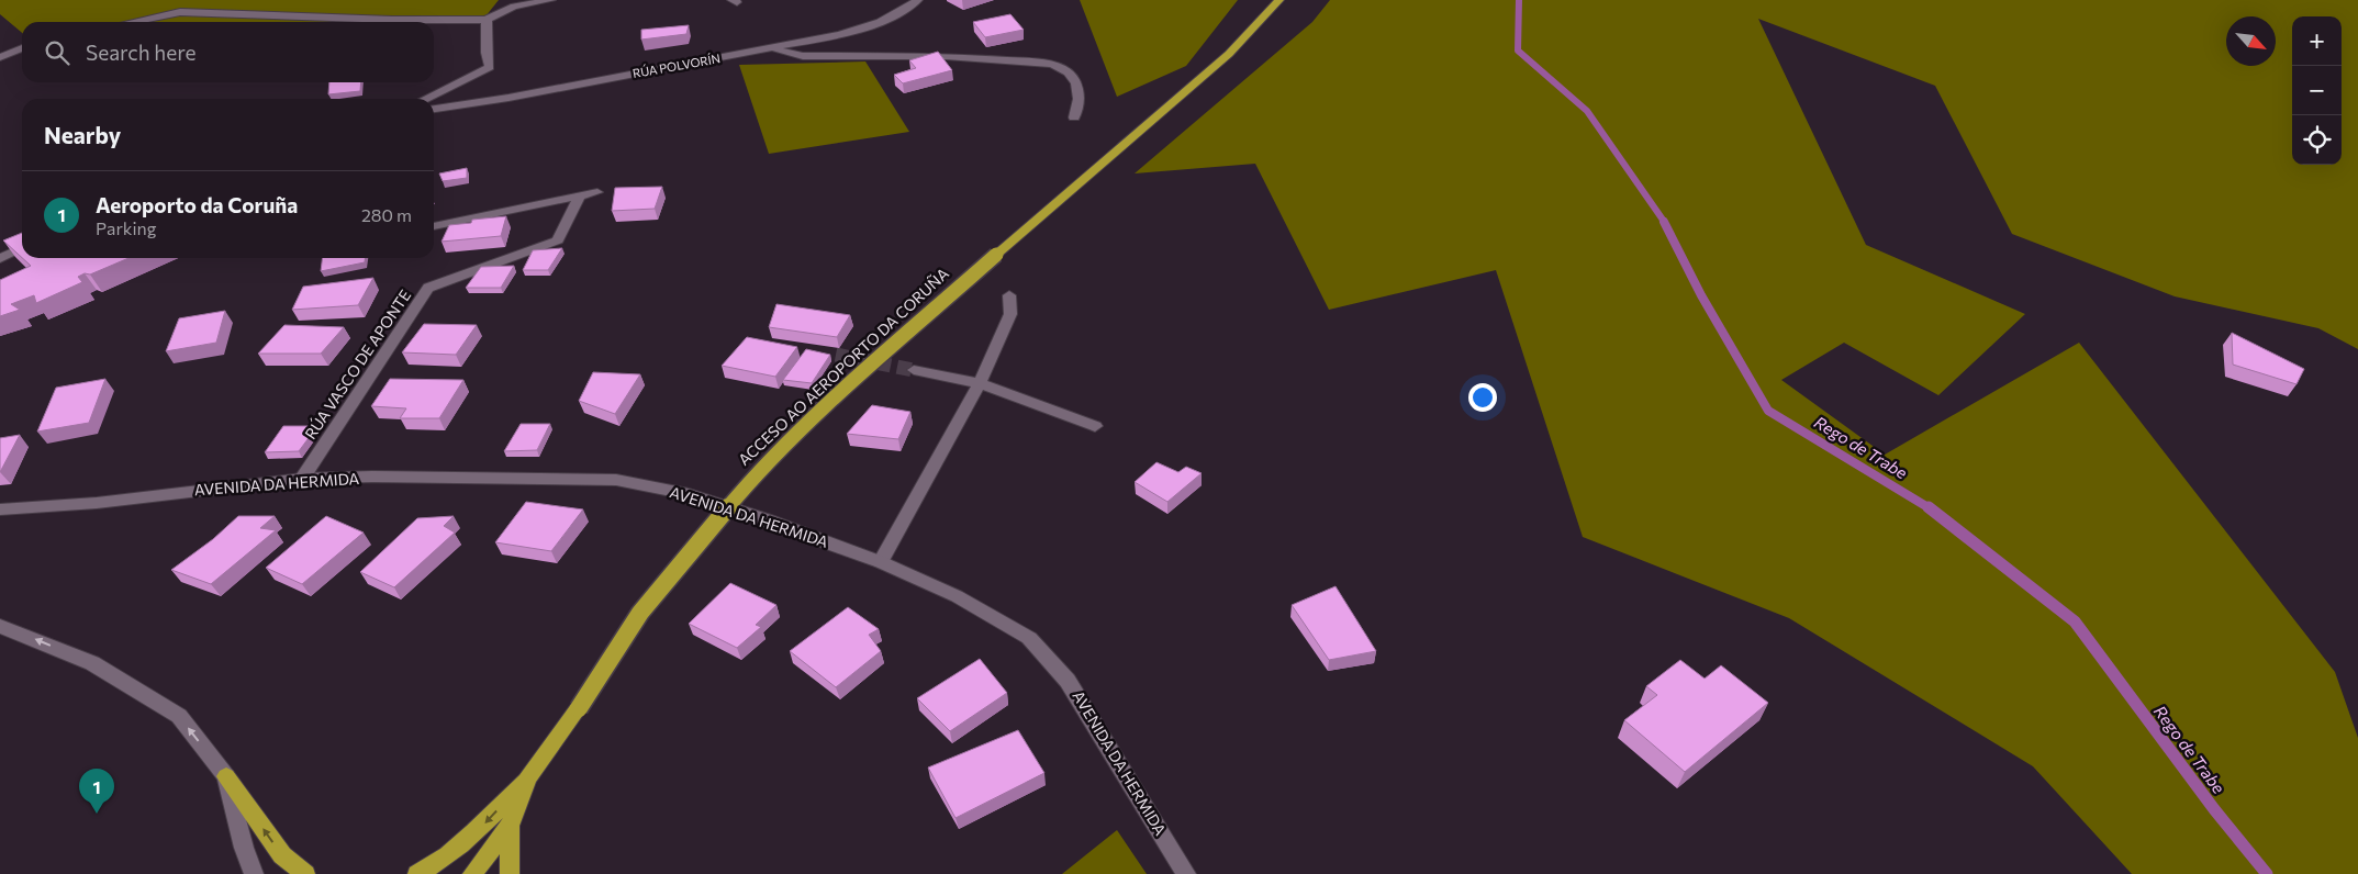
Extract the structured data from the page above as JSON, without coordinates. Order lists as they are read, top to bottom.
{
  "streets": {
    "highway": ["ACCESO AO AEROPORTO DA CORUÑA"],
    "street": ["RÚA POLVORÍN", "RÚA VASCO DE APONTE", "AVENIDA DA HERMIDA"]
  },
  "crossings": [
    ["RÚA VASCO DE APONTE", "AVENIDA DA HERMIDA"]
  ],
  "water": ["Rego de Trabe"],
  "north": "bottom right",
  "page": {
    "map_buttons": ["+", "−"],
    "search": "Search here",
    "heading": "Nearby",
    "list": [
      {
        "mark": "1",
        "name": "Aeroporto da Coruña",
        "note": "Parking",
        "value": "280 m"
      }
    ],
    "pins": "1"
  }
}
